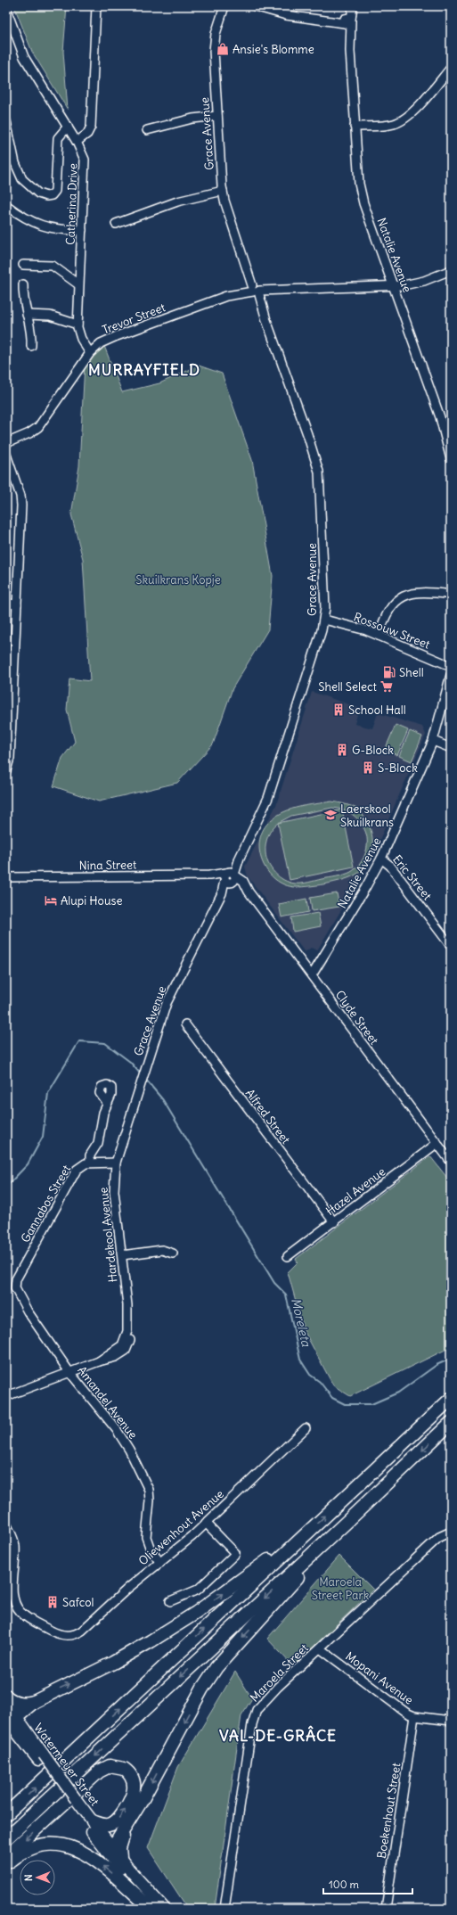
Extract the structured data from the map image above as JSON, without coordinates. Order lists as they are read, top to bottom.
{
  "streets": {
    "main road": ["Watermeyer Street"],
    "street": [
      "Grace Avenue",
      "Catherina Drive",
      "Natalie Avenue",
      "Trevor Street",
      "Rossouw Street",
      "Nina Street",
      "Eric Street",
      "Clyde Street",
      "Alfred Street",
      "Hazel Avenue",
      "Gannabos Street",
      "Hardekool Avenue",
      "Amandel Avenue",
      "Oliewenhout Avenue",
      "Maroela Street",
      "Mopani Avenue",
      "Boekenhout Street"
    ]
  },
  "crossings": [
    ["Grace Avenue", "Trevor Street"],
    ["Grace Avenue", "Rossouw Street"],
    ["Grace Avenue", "Nina Street"],
    ["Grace Avenue", "Clyde Street"],
    ["Grace Avenue", "Hardekool Avenue"],
    ["Catherina Drive", "Trevor Street"],
    ["Natalie Avenue", "Trevor Street"],
    ["Natalie Avenue", "Eric Street"],
    ["Natalie Avenue", "Clyde Street"],
    ["Nina Street", "Clyde Street"],
    ["Clyde Street", "Hazel Avenue"],
    ["Alfred Street", "Hazel Avenue"],
    ["Gannabos Street", "Amandel Avenue"],
    ["Hardekool Avenue", "Amandel Avenue"],
    ["Amandel Avenue", "Oliewenhout Avenue"],
    ["Maroela Street", "Mopani Avenue"],
    ["Mopani Avenue", "Boekenhout Street"]
  ],
  "districts": ["MURRAYFIELD", "VAL-DE-GRÂCE"],
  "water": ["Moreleta"],
  "parks": ["Skuilkrans Kopje", "Maroela Street Park"],
  "places": {
    "shop": ["Ansie's Blomme"],
    "fuel station": ["Shell"],
    "supermarket": ["Shell Select"],
    "building": [
      "School Hall",
      "G-Block",
      "S-Block",
      "Safcol"
    ],
    "school or university": ["Laerskool Skuilkrans"],
    "hotel": ["Alupi House"]
  },
  "scale_bar": "100 m",
  "north": "left"
}
